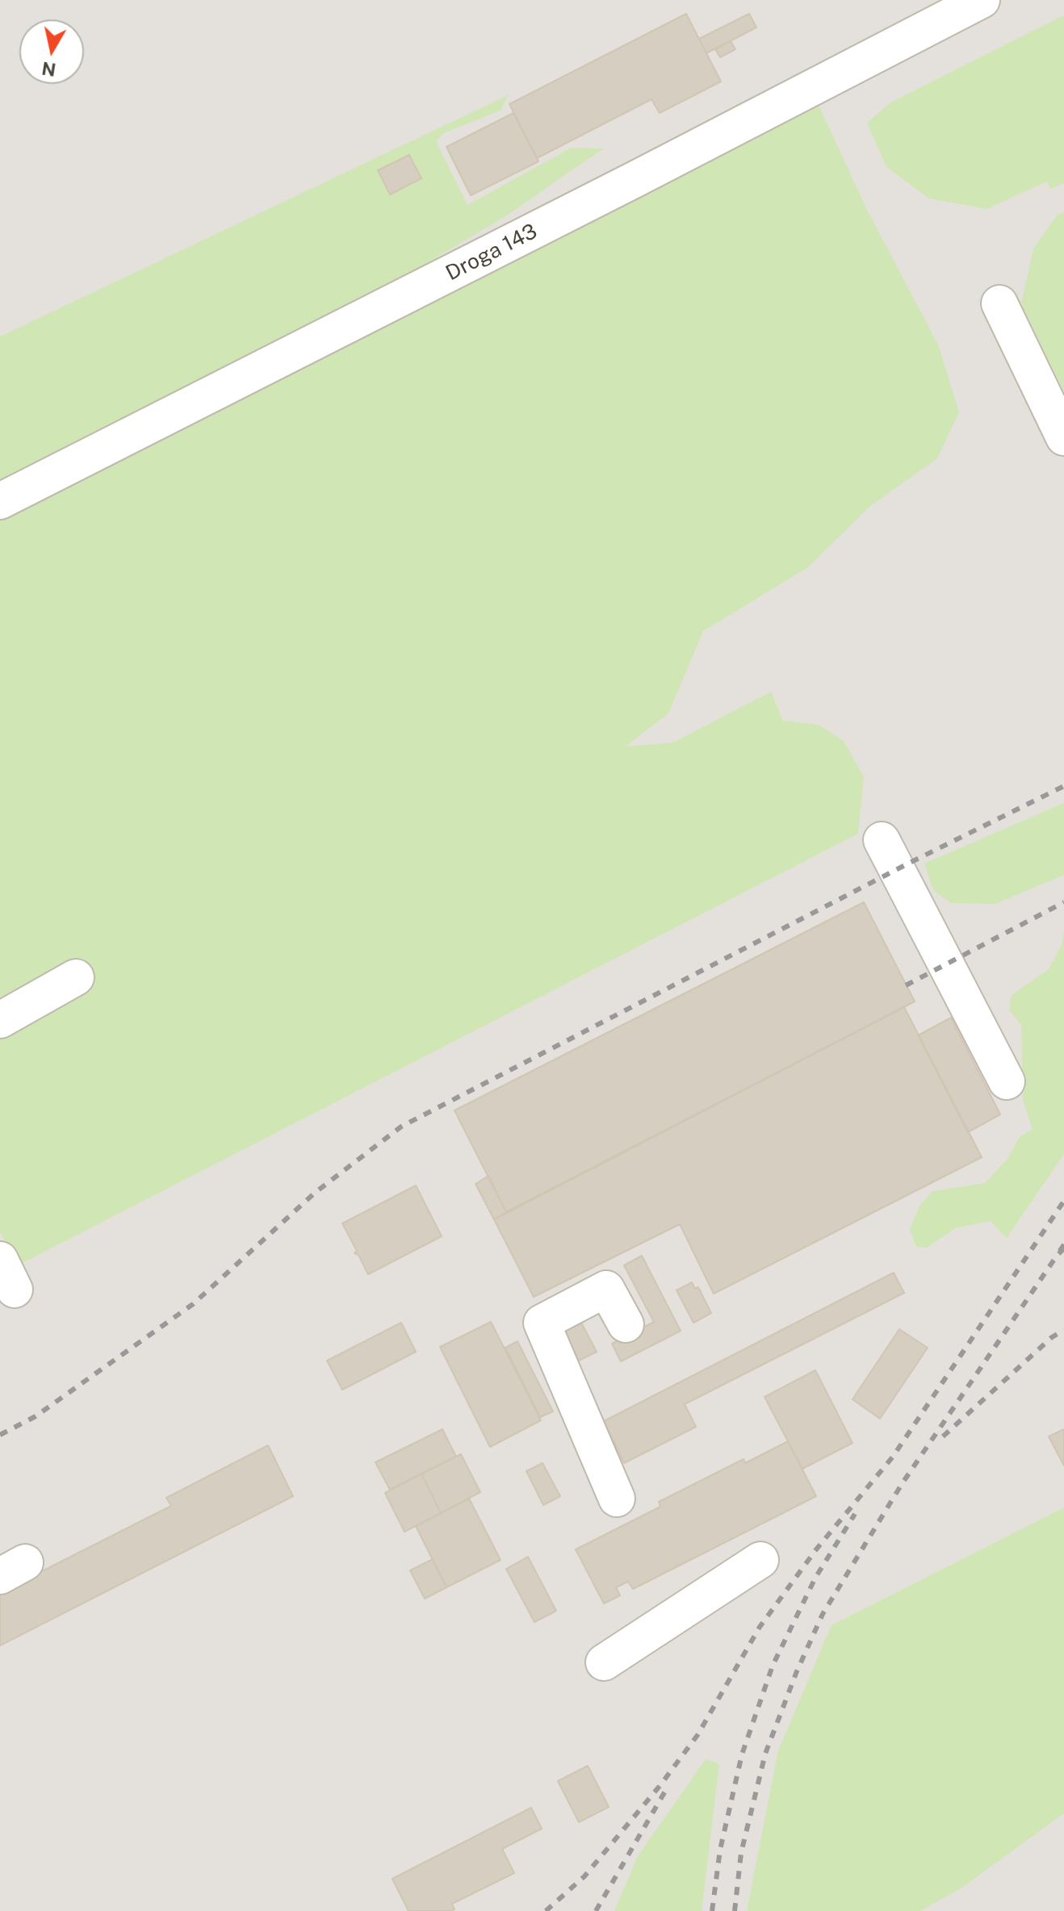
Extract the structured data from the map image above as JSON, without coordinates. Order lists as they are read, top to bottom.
{
  "streets": {
    "lane": ["Droga 143"]
  },
  "north": "bottom"
}
